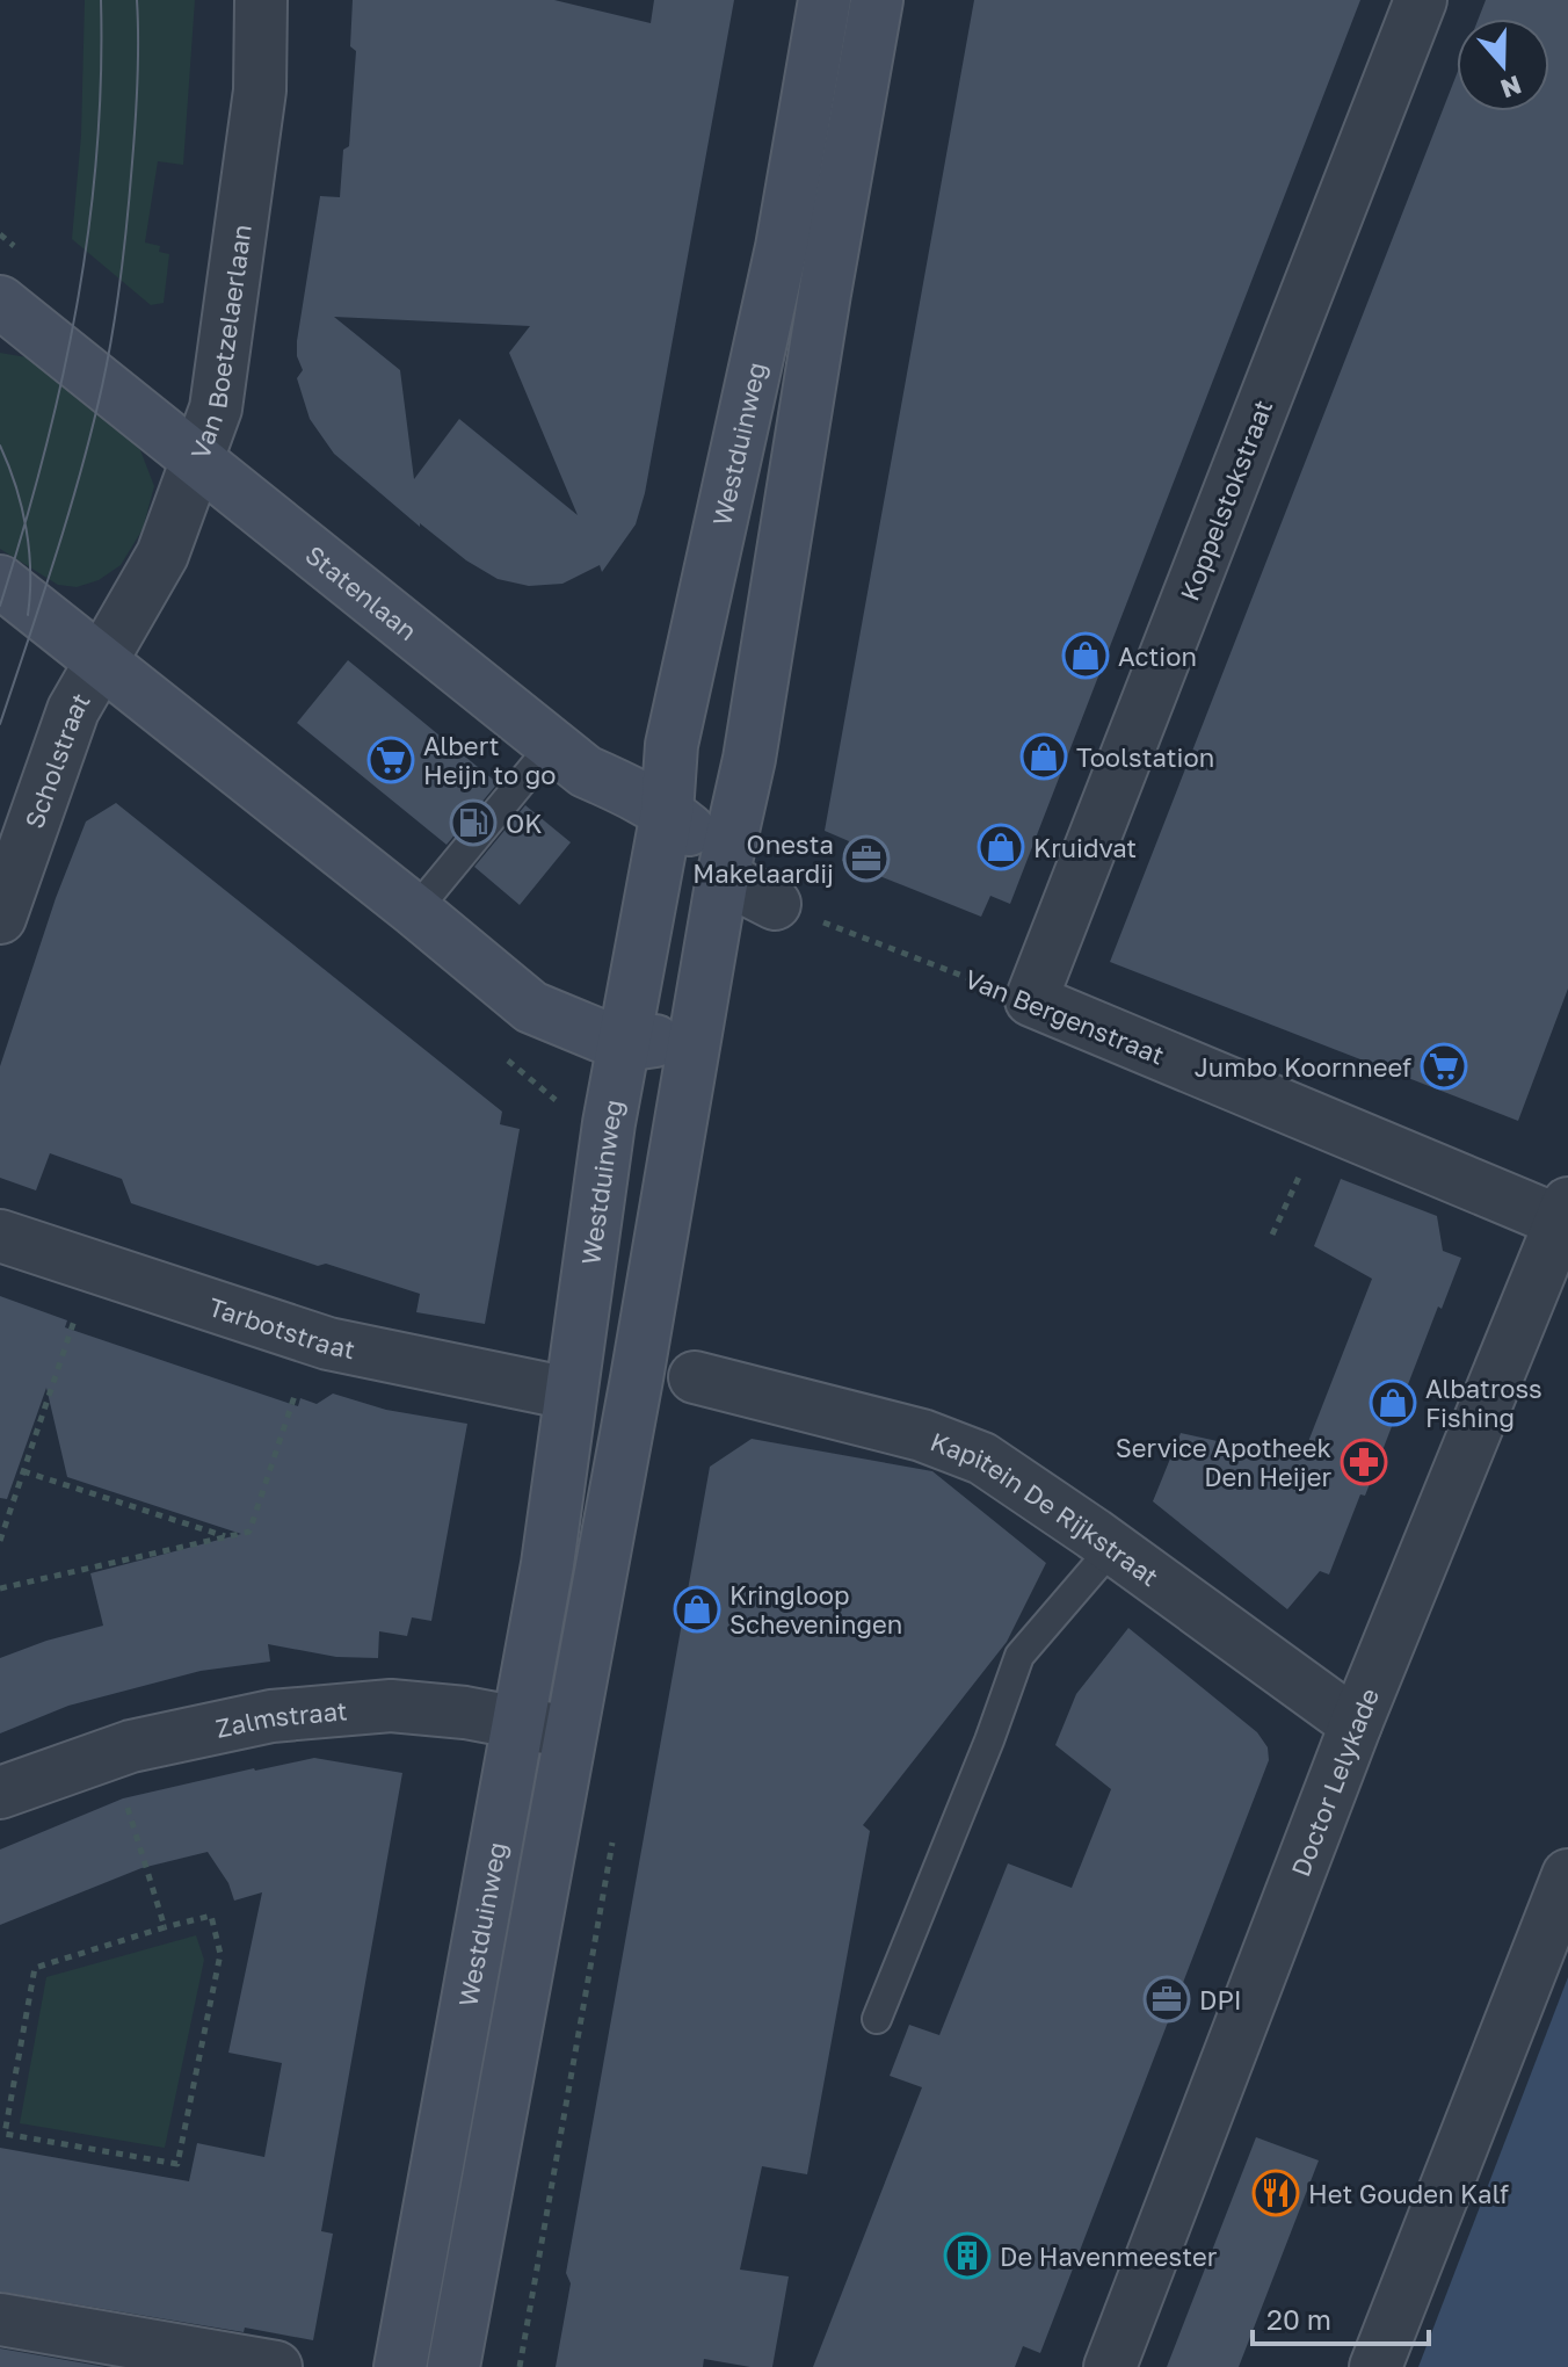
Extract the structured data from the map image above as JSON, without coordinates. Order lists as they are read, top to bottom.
{
  "streets": {
    "main road": ["Westduinweg", "Statenlaan"],
    "street": [
      "Van Boetzelaerlaan",
      "Koppelstokstraat",
      "Scholstraat",
      "Van Bergenstraat",
      "Tarbotstraat",
      "Kapitein De Rijkstraat",
      "Zalmstraat",
      "Doctor Lelykade"
    ]
  },
  "crossings": [
    ["Van Boetzelaerlaan", "Statenlaan"],
    ["Van Boetzelaerlaan", "Scholstraat"],
    ["Westduinweg", "Statenlaan"],
    ["Westduinweg", "Tarbotstraat"],
    ["Westduinweg", "Zalmstraat"],
    ["Koppelstokstraat", "Van Bergenstraat"],
    ["Van Bergenstraat", "Doctor Lelykade"],
    ["Kapitein De Rijkstraat", "Doctor Lelykade"]
  ],
  "places": {
    "shop": [
      "Action",
      "Toolstation",
      "Kruidvat",
      "Albatross Fishing",
      "Kringloop Scheveningen"
    ],
    "supermarket": ["Albert Heijn to go", "Jumbo Koornneef"],
    "fuel station": ["OK"],
    "office": ["Onesta Makelaardij", "DPI"],
    "pharmacy": ["Service Apotheek Den Heijer"],
    "restaurant": ["Het Gouden Kalf"],
    "building": ["De Havenmeester"]
  },
  "scale_bar": "20 m",
  "north": "bottom"
}
